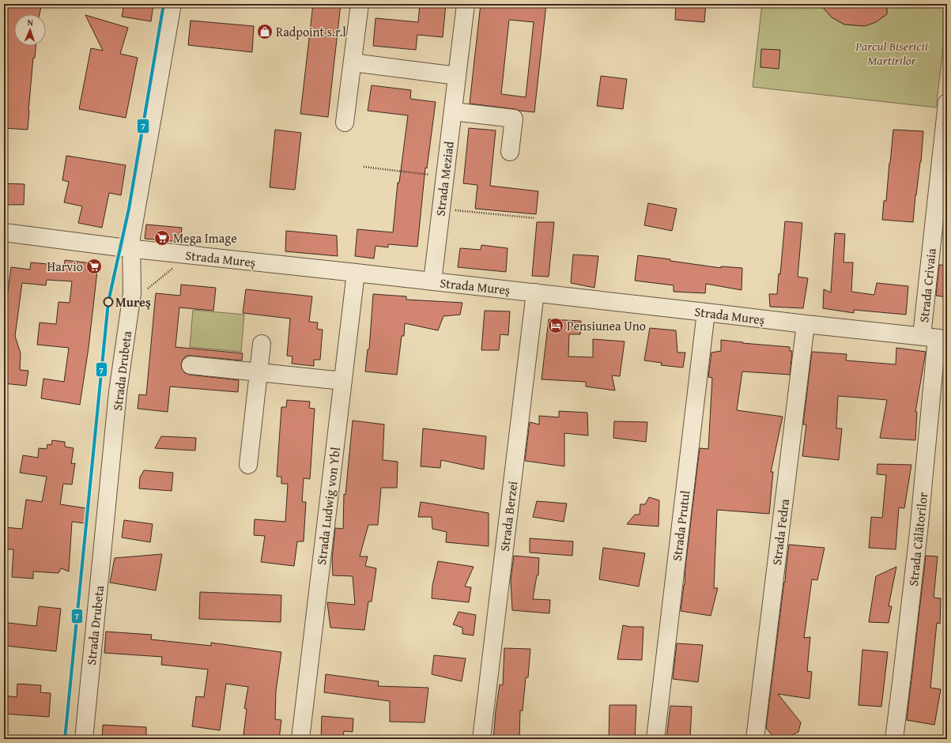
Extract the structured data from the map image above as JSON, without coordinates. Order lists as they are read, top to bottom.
{
  "streets": {
    "street": [
      "Strada Meziad",
      "Strada Mureș",
      "Strada Crivaia",
      "Strada Drubeta",
      "Strada Ludwig von Ybl",
      "Strada Berzei",
      "Strada Prutul",
      "Strada Fedra",
      "Strada Călătorilor"
    ]
  },
  "crossings": [
    ["Strada Meziad", "Strada Mureș"],
    ["Strada Mureș", "Strada Crivaia"],
    ["Strada Mureș", "Strada Drubeta"],
    ["Strada Mureș", "Strada Ludwig von Ybl"],
    ["Strada Mureș", "Strada Berzei"],
    ["Strada Mureș", "Strada Prutul"],
    ["Strada Mureș", "Strada Fedra"],
    ["Strada Mureș", "Strada Călătorilor"],
    ["Strada Crivaia", "Strada Călătorilor"]
  ],
  "parks": ["Parcul Bisericii Martirilor"],
  "places": {
    "shop": ["Radpoint s.r.l"],
    "supermarket": ["Mega Image", "Harvio"],
    "other": ["Mureș"],
    "hotel": ["Pensiunea Uno"]
  },
  "lines": ["transit line 7"],
  "north": "top"
}
